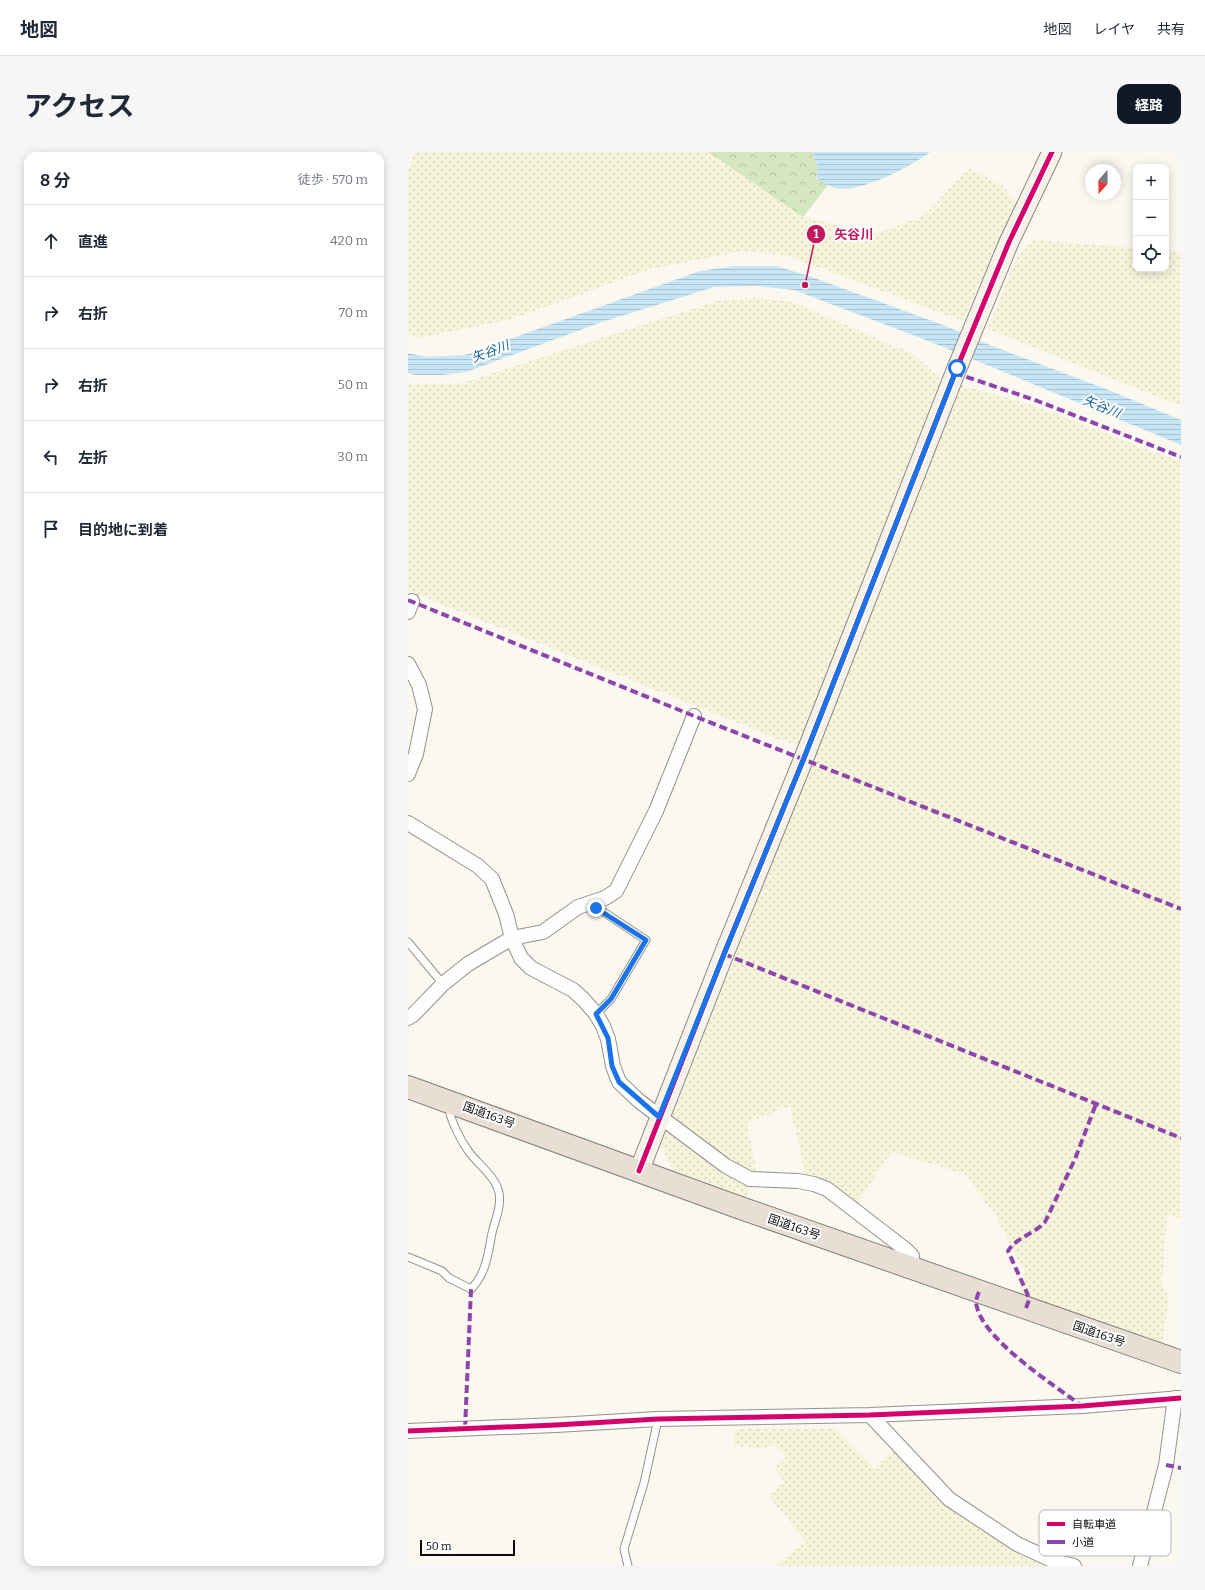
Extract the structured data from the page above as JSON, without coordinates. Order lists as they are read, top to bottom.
{
  "streets": {
    "highway": ["国道163号"]
  },
  "water": ["矢谷川"],
  "places": ["矢谷川"],
  "legend": ["自転車道", "小道"],
  "scale_bar": "50 m",
  "north": "bottom",
  "page": {
    "header": "地図",
    "nav": ["地図", "レイヤ", "共有"],
    "title": "アクセス",
    "buttons": "経路",
    "heading": ["8 分", "徒歩 · 570 m"],
    "map_buttons": ["+", "−"],
    "list": [
      ["直進", "420 m"],
      ["右折", "70 m"],
      ["右折", "50 m"],
      ["左折", "30 m"],
      "目的地に到着"
    ],
    "scale": "50 m"
  }
}
